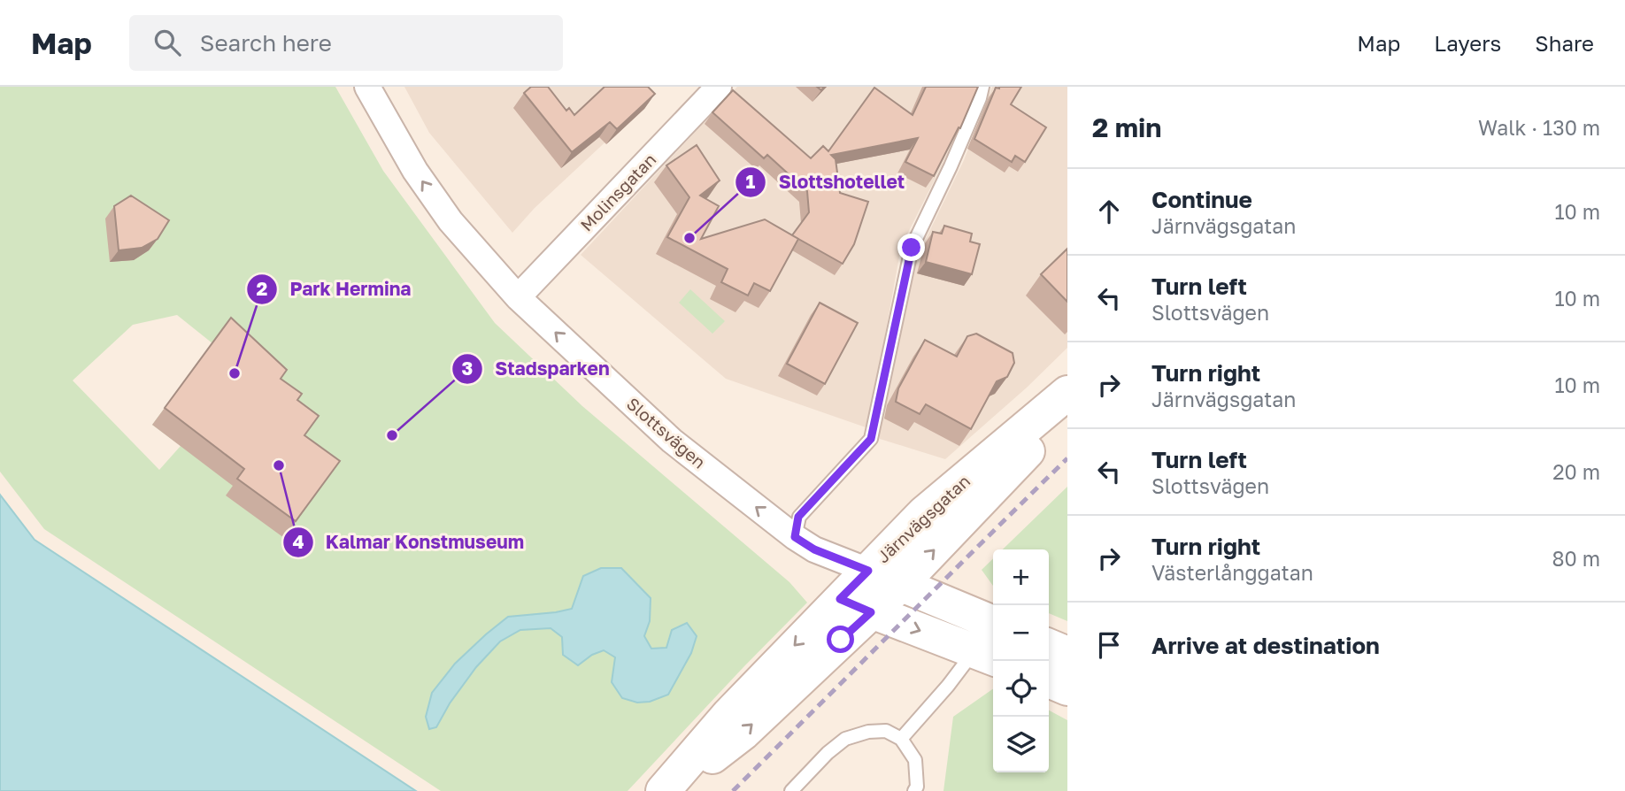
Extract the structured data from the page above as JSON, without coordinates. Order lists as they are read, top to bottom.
{
  "streets": {
    "main road": ["Slottsvägen", "Järnvägsgatan"],
    "street": ["Molinsgatan"]
  },
  "crossings": [
    ["Molinsgatan", "Slottsvägen"],
    ["Slottsvägen", "Järnvägsgatan"]
  ],
  "one_way": ["Slottsvägen"],
  "places": [
    "Slottshotellet",
    "Park Hermina",
    "Stadsparken",
    "Kalmar Konstmuseum"
  ],
  "page": {
    "header": "Map",
    "search": "Search here",
    "nav": ["Map", "Layers", "Share"],
    "heading": ["2 min", "Walk · 130 m"],
    "list": [
      ["Continue", "Järnvägsgatan", "10 m"],
      ["Turn left", "Slottsvägen", "10 m"],
      ["Turn right", "Järnvägsgatan", "10 m"],
      ["Turn left", "Slottsvägen", "20 m"],
      ["Turn right", "Västerlånggatan", "80 m"],
      "Arrive at destination"
    ],
    "map_buttons": ["+", "−"]
  }
}
